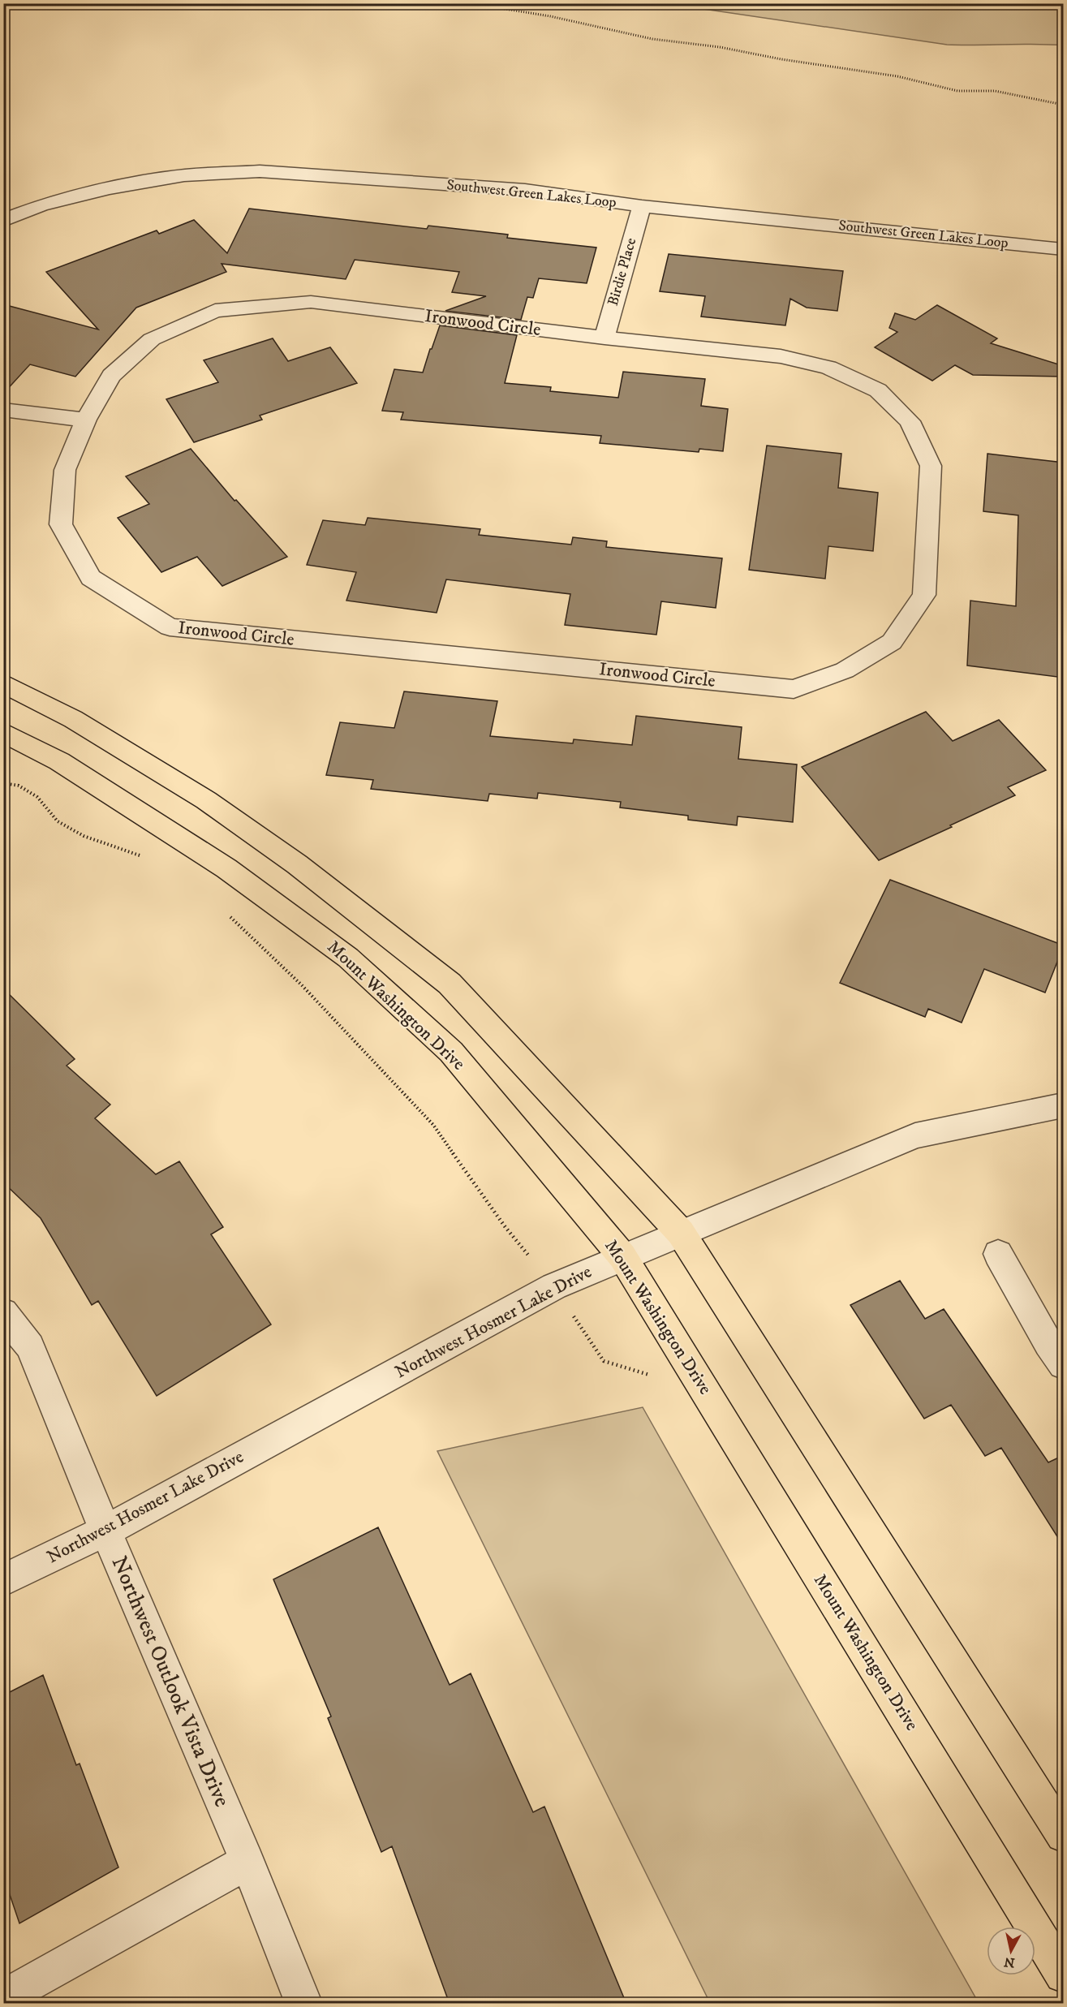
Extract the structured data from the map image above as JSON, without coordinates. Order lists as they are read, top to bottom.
{
  "streets": {
    "main road": ["Mount Washington Drive"],
    "street": [
      "Southwest Green Lakes Loop",
      "Birdie Place",
      "Ironwood Circle",
      "Northwest Hosmer Lake Drive",
      "Northwest Outlook Vista Drive"
    ]
  },
  "crossings": [
    ["Southwest Green Lakes Loop", "Birdie Place"],
    ["Birdie Place", "Ironwood Circle"],
    ["Mount Washington Drive", "Northwest Hosmer Lake Drive"],
    ["Northwest Hosmer Lake Drive", "Northwest Outlook Vista Drive"]
  ],
  "north": "bottom"
}
